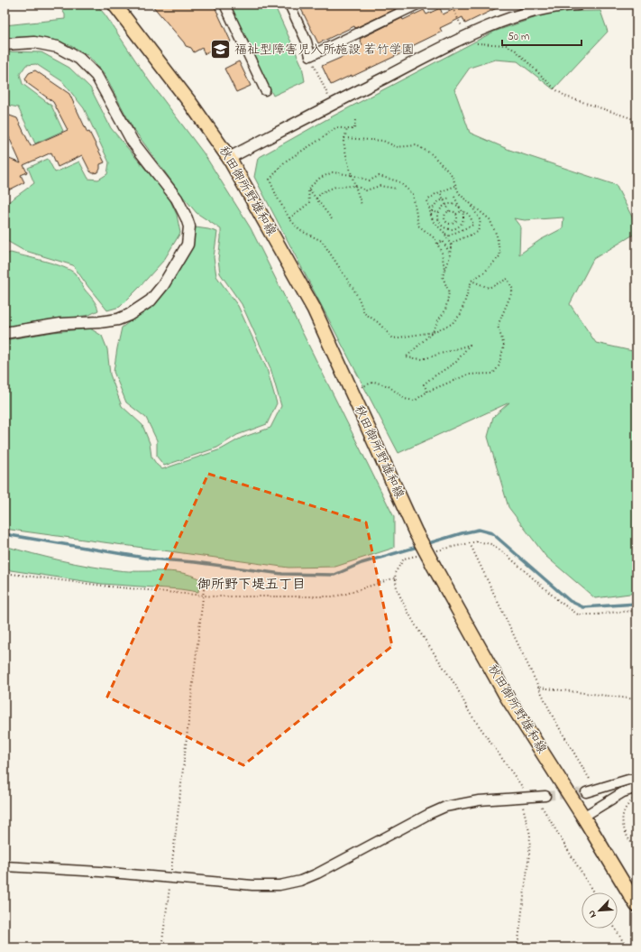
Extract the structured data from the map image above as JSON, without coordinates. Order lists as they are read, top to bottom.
{
  "streets": {
    "main road": ["秋田御所野雄和線"]
  },
  "districts": ["御所野下堤五丁目"],
  "places": {
    "school or university": ["福祉型障害児入所施設 若竹学園"]
  },
  "scale_bar": "50 m",
  "north": "bottom left"
}
